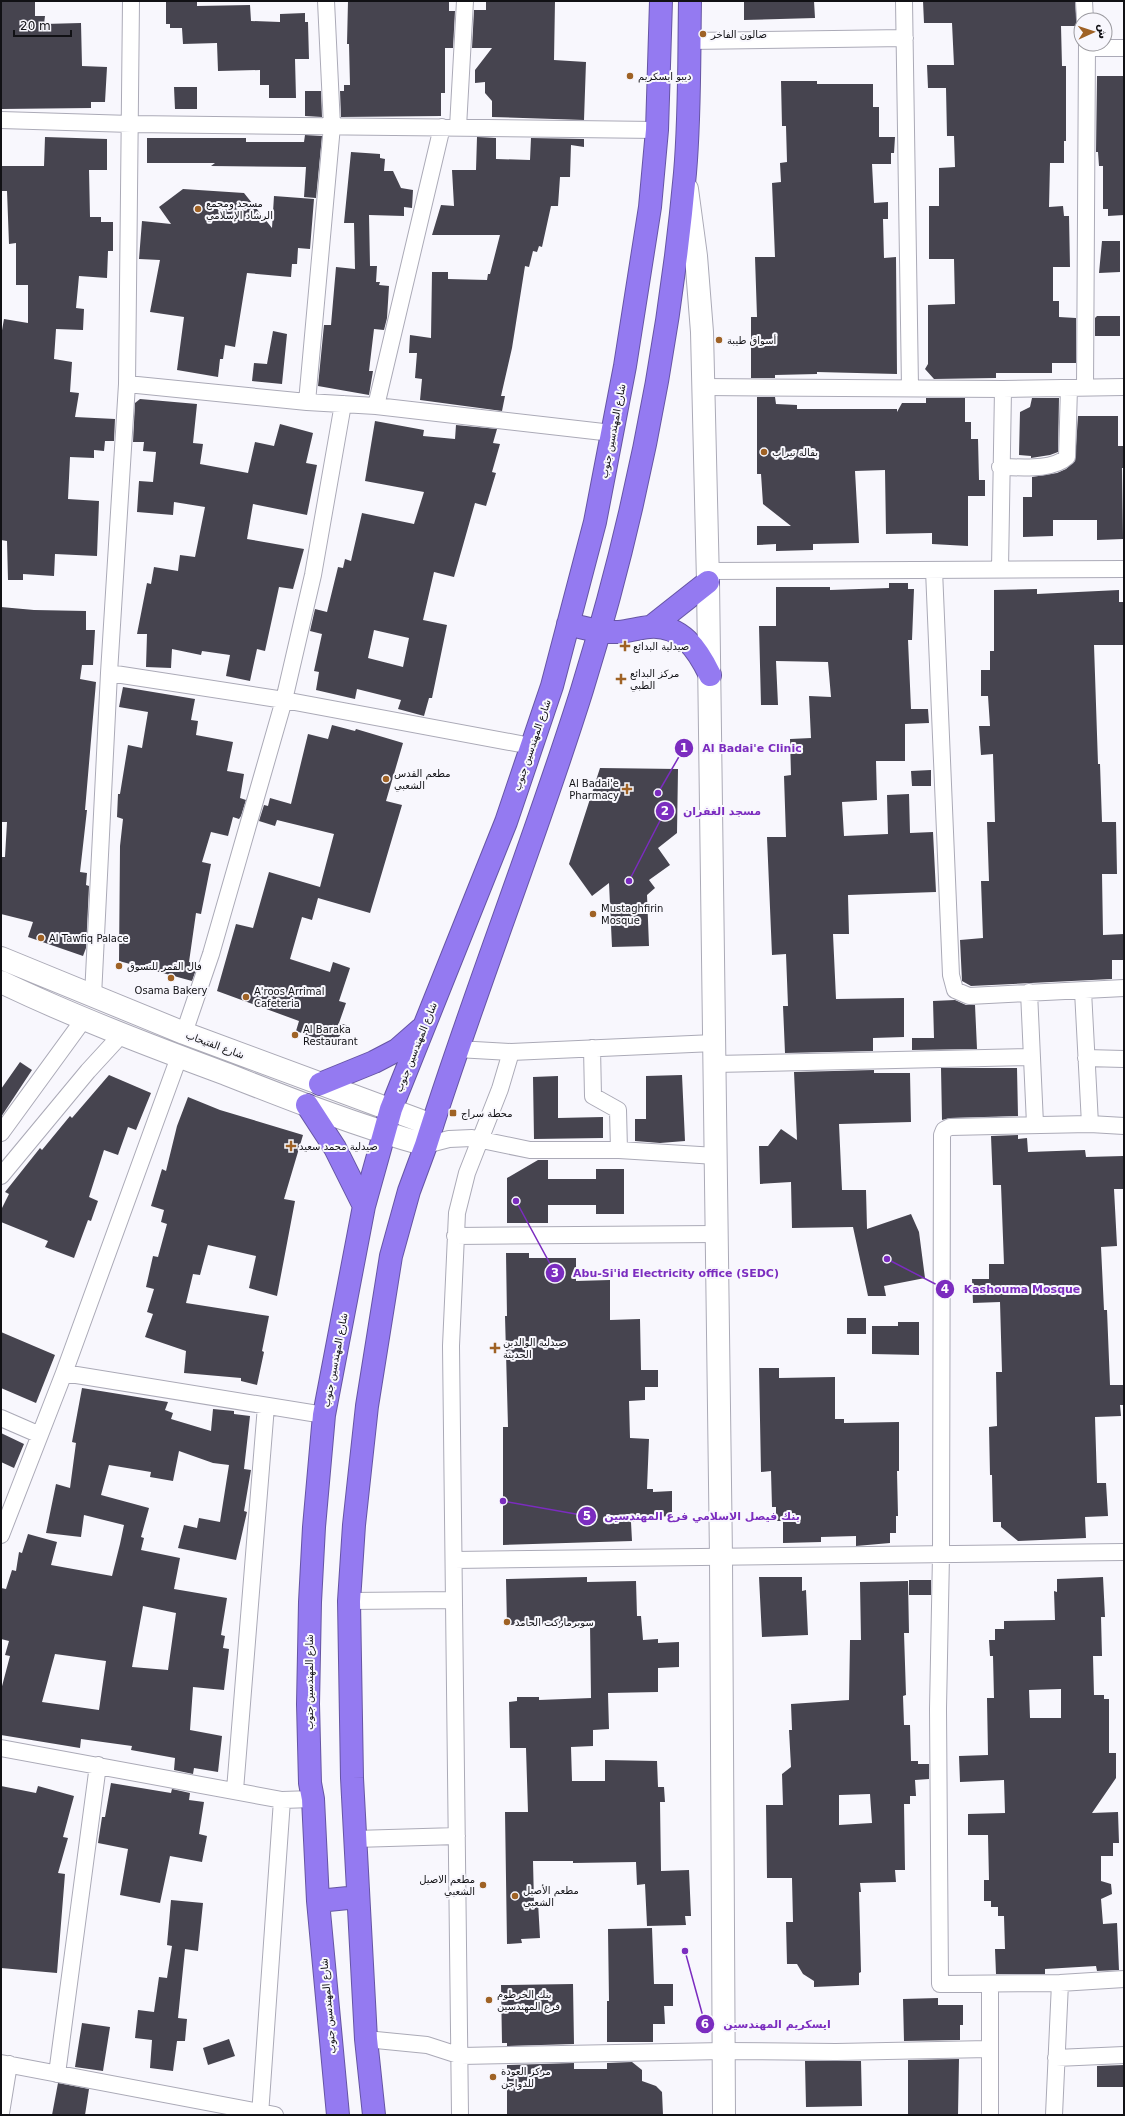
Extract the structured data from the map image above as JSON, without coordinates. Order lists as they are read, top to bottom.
{
  "streets": {
    "highway": ["شارع المهندسين جنوب"],
    "street": ["شارع الفتيحاب"]
  },
  "crossings": [
    ["شارع المهندسين جنوب", "شارع الفتيحاب"]
  ],
  "places": {
    "other": [
      "صالون الفاخر",
      "ديبو ايسكريم",
      "مسجد ومجمع الرشاد الإسلامي",
      "أسواق طيبة",
      "بقالة تيراب",
      "مطعم القدس الشعبي",
      "Al Badai'e Clinic",
      "مسجد الغفران",
      "Mustaghfirin Mosque",
      "Al Tawfiq Palace",
      "فال القمر للتسوق",
      "Osama Bakery",
      "A'roos Arrimal Cafeteria",
      "Al Baraka Restaurant",
      "Abu-Si'id Electricity office (SEDC)",
      "Kashouma Mosque",
      "بنك فيصل الاسلامي فرع المهندسين",
      "سوبرماركت الحامد",
      "مطعم الاصيل الشعبي",
      "مطعم الأصيل الشعبي",
      "ايسكريم المهندسين",
      "بنك الخرطوم فرع المهندسين",
      "مركز العودة للدواجن"
    ],
    "health": [
      "صيدلية البدائع",
      "مركز البدائع الطبي",
      "Al Badai'e Pharmacy",
      "صيدلية محمد سعيد",
      "صيدلية الوالدين الحديثة"
    ],
    "transit": ["محطة سراج"]
  },
  "scale_bar": "20 m",
  "north": "right"
}
